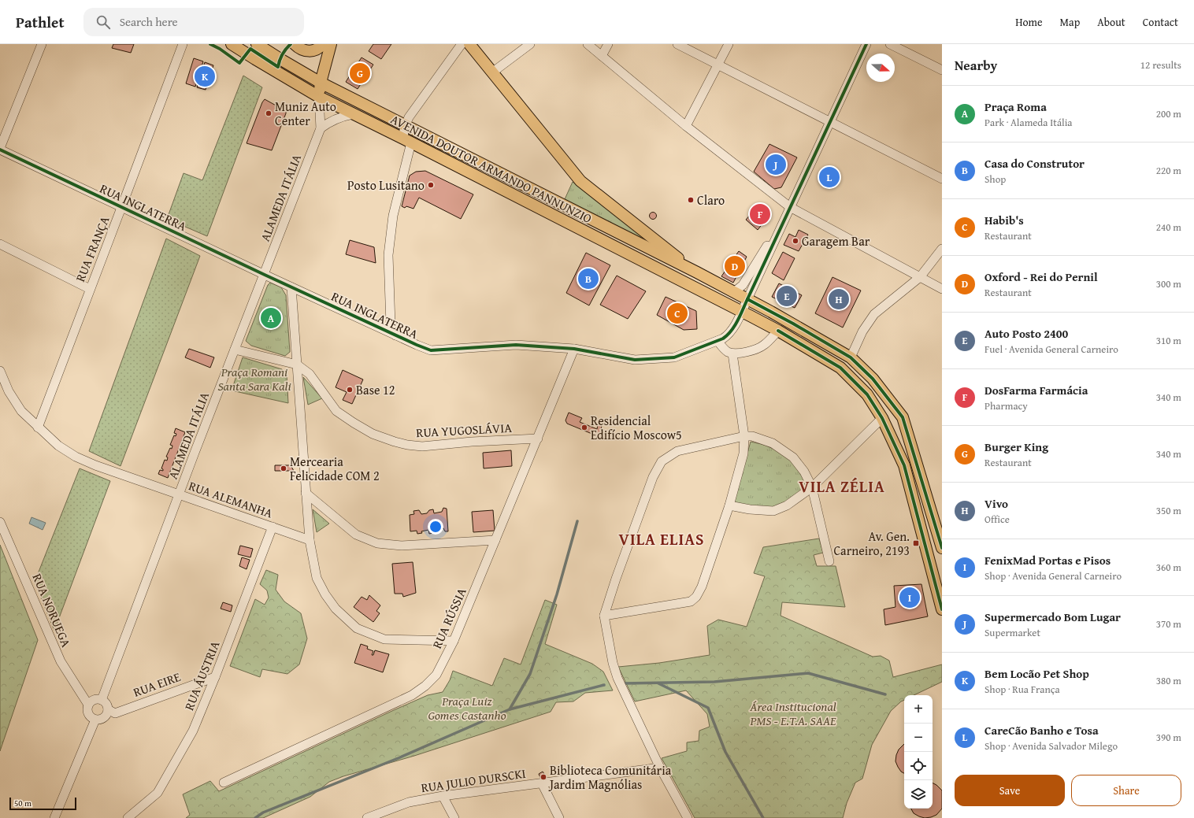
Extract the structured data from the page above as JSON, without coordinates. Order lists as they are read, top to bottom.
{
  "streets": {
    "main road": ["AVENIDA DOUTOR ARMANDO PANNUNZIO"],
    "street": [
      "ALAMEDA ITÁLIA",
      "RUA INGLATERRA",
      "RUA FRANÇA",
      "RUA YUGOSLÁVIA",
      "RUA ALEMANHA",
      "RUA NORUEGA",
      "RUA RÚSSIA",
      "RUA ÁUSTRIA",
      "RUA EIRE",
      "RUA JULIO DURSCKI"
    ]
  },
  "crossings": [
    ["AVENIDA DOUTOR ARMANDO PANNUNZIO", "ALAMEDA ITÁLIA"],
    ["AVENIDA DOUTOR ARMANDO PANNUNZIO", "RUA INGLATERRA"],
    ["ALAMEDA ITÁLIA", "RUA INGLATERRA"],
    ["ALAMEDA ITÁLIA", "RUA YUGOSLÁVIA"],
    ["ALAMEDA ITÁLIA", "RUA ALEMANHA"],
    ["ALAMEDA ITÁLIA", "RUA NORUEGA"],
    ["ALAMEDA ITÁLIA", "RUA EIRE"],
    ["RUA INGLATERRA", "RUA FRANÇA"],
    ["RUA INGLATERRA", "RUA RÚSSIA"],
    ["RUA FRANÇA", "RUA ALEMANHA"],
    ["RUA YUGOSLÁVIA", "RUA RÚSSIA"],
    ["RUA ALEMANHA", "RUA ÁUSTRIA"],
    ["RUA NORUEGA", "RUA EIRE"],
    ["RUA ÁUSTRIA", "RUA EIRE"]
  ],
  "districts": ["VILA ZÉLIA", "VILA ELIAS"],
  "parks": ["Praça Romani Santa Sara Kali", "Praça Luiz Gomes Castanho", "Área Institucional PMS - E.T.A. SAAE"],
  "places": {
    "other": [
      "Muniz Auto Center",
      "Posto Lusitano",
      "Claro",
      "Garagem Bar",
      "Base 12",
      "Residencial Edifício Moscow5",
      "Mercearia Felicidade COM 2",
      "Biblioteca Comunitária Jardim Magnólias"
    ],
    "transit": ["Av. Gen. Carneiro, 2193"]
  },
  "scale_bar": "50 m",
  "north": "right",
  "page": {
    "header": "Pathlet",
    "search": "Search here",
    "nav": [
      "Home",
      "Map",
      "About",
      "Contact"
    ],
    "heading": ["Nearby", "12 results"],
    "pins": [
      "G",
      "K",
      "J",
      "L",
      "F",
      "D",
      "B",
      "E",
      "H",
      "C",
      "A",
      "I"
    ],
    "list": [
      {
        "mark": "A",
        "name": "Praça Roma",
        "note": "Park · Alameda Itália",
        "value": "200 m"
      },
      {
        "mark": "B",
        "name": "Casa do Construtor",
        "note": "Shop",
        "value": "220 m"
      },
      {
        "mark": "C",
        "name": "Habib's",
        "note": "Restaurant",
        "value": "240 m"
      },
      {
        "mark": "D",
        "name": "Oxford - Rei do Pernil",
        "note": "Restaurant",
        "value": "300 m"
      },
      {
        "mark": "E",
        "name": "Auto Posto 2400",
        "note": "Fuel · Avenida General Carneiro",
        "value": "310 m"
      },
      {
        "mark": "F",
        "name": "DosFarma Farmácia",
        "note": "Pharmacy",
        "value": "340 m"
      },
      {
        "mark": "G",
        "name": "Burger King",
        "note": "Restaurant",
        "value": "340 m"
      },
      {
        "mark": "H",
        "name": "Vivo",
        "note": "Office",
        "value": "350 m"
      },
      {
        "mark": "I",
        "name": "FenixMad Portas e Pisos",
        "note": "Shop · Avenida General Carneiro",
        "value": "360 m"
      },
      {
        "mark": "J",
        "name": "Supermercado Bom Lugar",
        "note": "Supermarket",
        "value": "370 m"
      },
      {
        "mark": "K",
        "name": "Bem Locão Pet Shop",
        "note": "Shop · Rua França",
        "value": "380 m"
      },
      {
        "mark": "L",
        "name": "CareCão Banho e Tosa",
        "note": "Shop · Avenida Salvador Milego",
        "value": "390 m"
      }
    ],
    "map_buttons": ["+", "−"],
    "buttons": ["Save", "Share"],
    "scale": "50 m"
  }
}
